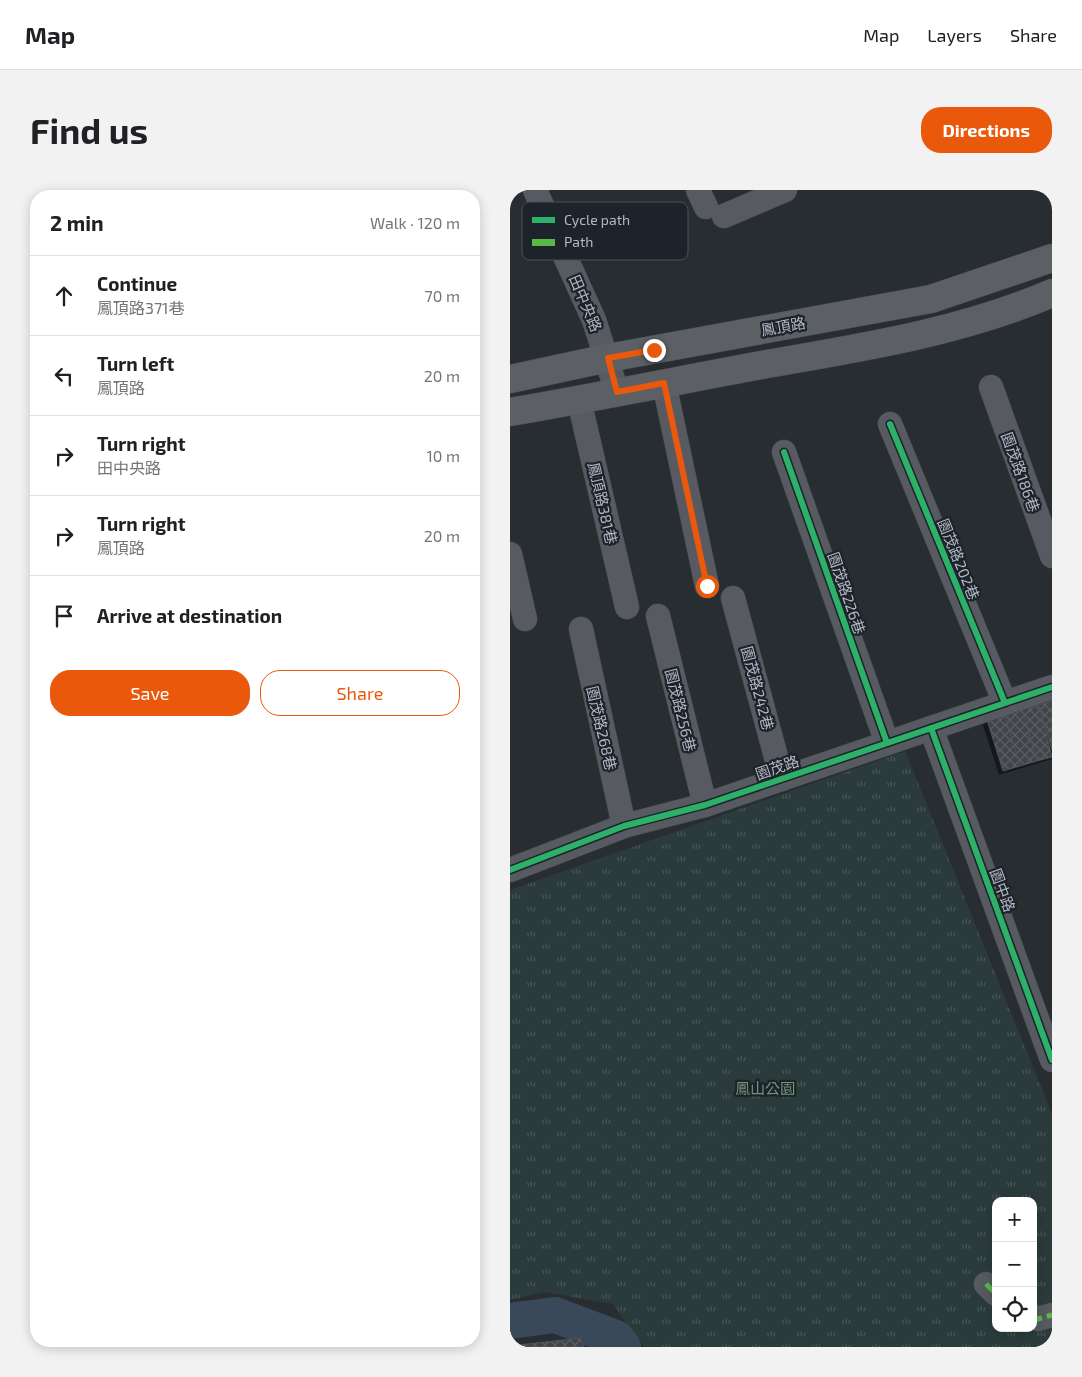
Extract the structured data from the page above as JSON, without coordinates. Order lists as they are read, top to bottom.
{
  "streets": {
    "main road": ["鳳頂路"],
    "street": [
      "田中央路",
      "園茂路186巷",
      "鳳頂路381巷",
      "園茂路202巷",
      "園茂路226巷",
      "園茂路242巷",
      "園茂路256巷",
      "園茂路268巷",
      "園茂路",
      "園中路"
    ]
  },
  "crossings": [
    ["田中央路", "鳳頂路"],
    ["園茂路202巷", "園茂路"],
    ["園茂路226巷", "園茂路"],
    ["園茂路242巷", "園茂路"],
    ["園茂路256巷", "園茂路"],
    ["園茂路268巷", "園茂路"],
    ["園茂路", "園中路"]
  ],
  "parks": ["鳳山公園"],
  "legend": ["Cycle path", "Path"],
  "page": {
    "header": "Map",
    "nav": ["Map", "Layers", "Share"],
    "buttons": [
      "Directions",
      ["Save", "Share"]
    ],
    "title": "Find us",
    "heading": ["2 min", "Walk · 120 m"],
    "list": [
      ["Continue", "鳳頂路371巷", "70 m"],
      ["Turn left", "鳳頂路", "20 m"],
      ["Turn right", "田中央路", "10 m"],
      ["Turn right", "鳳頂路", "20 m"],
      "Arrive at destination"
    ],
    "map_buttons": ["+", "−"]
  }
}
